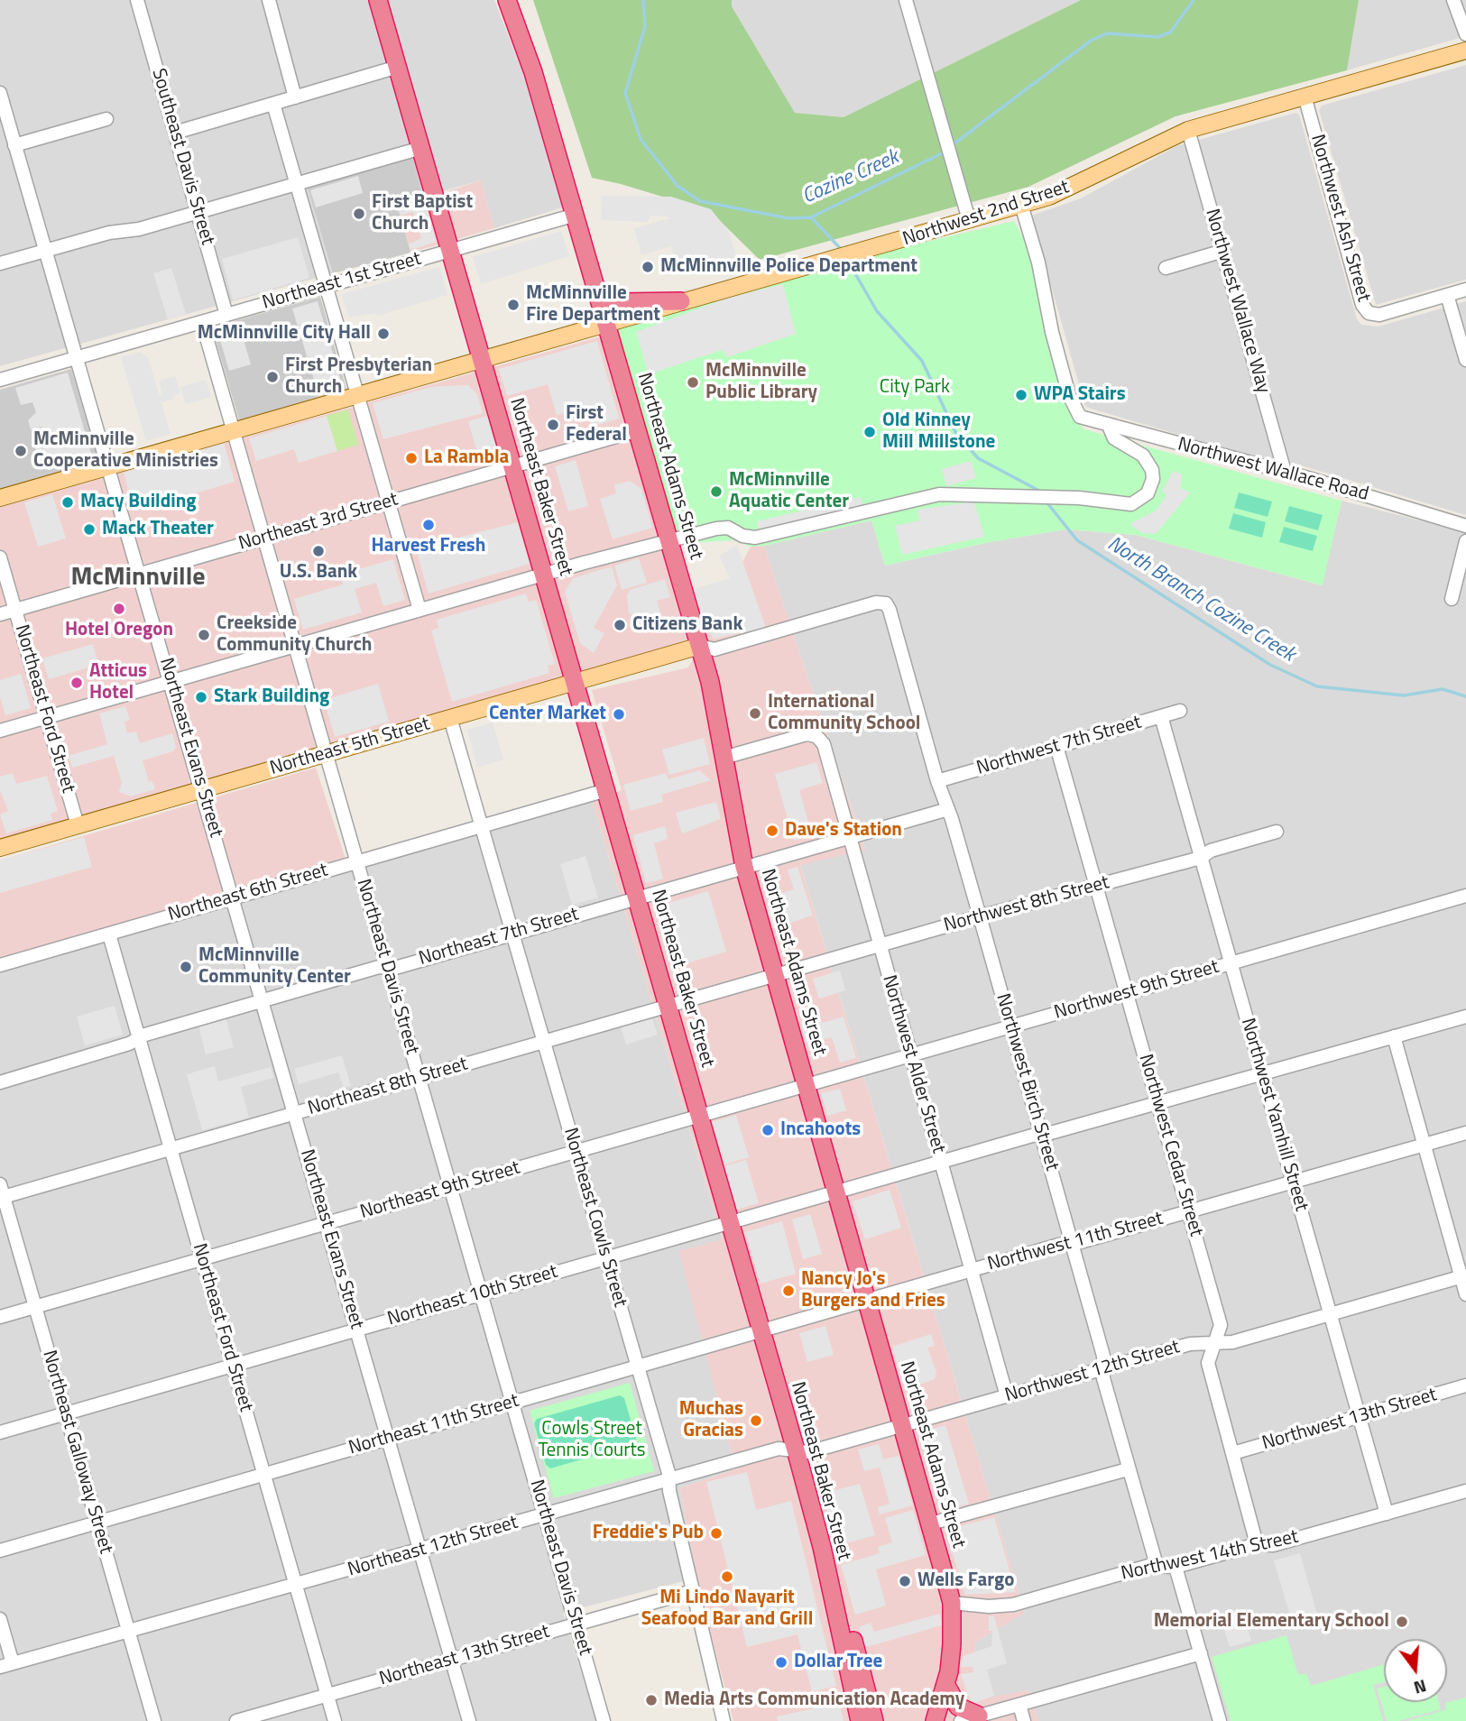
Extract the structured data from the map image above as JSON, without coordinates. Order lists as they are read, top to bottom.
{
  "streets": {
    "highway": ["Northeast Adams Street", "Northeast Baker Street"],
    "main road": ["Northwest 2nd Street", "Northeast 5th Street"],
    "street": [
      "Southeast Davis Street",
      "Northwest Ash Street",
      "Northeast 1st Street",
      "Northwest Wallace Way",
      "Northwest Wallace Road",
      "Northeast 3rd Street",
      "Northeast Ford Street",
      "Northwest 7th Street",
      "Northeast Evans Street",
      "Northeast 6th Street",
      "Northwest 8th Street",
      "Northeast 7th Street",
      "Northeast Davis Street",
      "Northwest 9th Street",
      "Northwest Alder Street",
      "Northwest Birch Street",
      "Northeast 8th Street",
      "Northwest Yamhill Street",
      "Northwest Cedar Street",
      "Northeast 9th Street",
      "Northeast Cowls Street",
      "Northwest 11th Street",
      "Northeast 10th Street",
      "Northwest 12th Street",
      "Northwest 13th Street",
      "Northeast 11th Street",
      "Northeast Galloway Street",
      "Northeast 12th Street",
      "Northwest 14th Street",
      "Northeast 13th Street"
    ]
  },
  "crossings": [
    ["Southeast Davis Street", "Northeast 1st Street"],
    ["Northwest 2nd Street", "Northwest Ash Street"],
    ["Northwest 2nd Street", "Northwest Wallace Way"],
    ["Northwest 2nd Street", "Northeast Adams Street"],
    ["Northwest 2nd Street", "Northwest Wallace Road"],
    ["Northwest 2nd Street", "Northeast Baker Street"],
    ["Northwest 2nd Street", "Northeast Evans Street"],
    ["Northwest 2nd Street", "Northeast Davis Street"],
    ["Northeast 1st Street", "Northeast Adams Street"],
    ["Northeast 1st Street", "Northeast Baker Street"],
    ["Northeast 1st Street", "Northeast Evans Street"],
    ["Northeast 1st Street", "Northeast Davis Street"],
    ["Northwest Wallace Way", "Northwest Wallace Road"],
    ["Northeast Adams Street", "Northeast 3rd Street"],
    ["Northeast Adams Street", "Northeast 5th Street"],
    ["Northeast Adams Street", "Northwest 8th Street"],
    ["Northeast Adams Street", "Northeast 7th Street"],
    ["Northeast Adams Street", "Northwest 9th Street"],
    ["Northeast Adams Street", "Northwest Alder Street"],
    ["Northeast Adams Street", "Northwest Birch Street"],
    ["Northeast Adams Street", "Northeast 8th Street"],
    ["Northeast Adams Street", "Northeast 9th Street"],
    ["Northeast Adams Street", "Northwest 11th Street"],
    ["Northeast Adams Street", "Northeast 10th Street"],
    ["Northeast Adams Street", "Northwest 12th Street"],
    ["Northeast Adams Street", "Northeast 11th Street"],
    ["Northeast Adams Street", "Northeast 12th Street"],
    ["Northeast Adams Street", "Northwest 14th Street"],
    ["Northeast Baker Street", "Northeast 3rd Street"],
    ["Northeast Baker Street", "Northeast 5th Street"],
    ["Northeast Baker Street", "Northeast 6th Street"],
    ["Northeast Baker Street", "Northeast 7th Street"],
    ["Northeast Baker Street", "Northeast 8th Street"],
    ["Northeast Baker Street", "Northeast 9th Street"],
    ["Northeast Baker Street", "Northeast 10th Street"],
    ["Northeast Baker Street", "Northeast 11th Street"],
    ["Northeast Baker Street", "Northeast 12th Street"],
    ["Northeast 3rd Street", "Northeast Ford Street"],
    ["Northeast 3rd Street", "Northeast Evans Street"],
    ["Northeast 3rd Street", "Northeast Davis Street"],
    ["Northeast Ford Street", "Northeast 5th Street"],
    ["Northeast Ford Street", "Northeast 6th Street"],
    ["Northeast Ford Street", "Northeast 7th Street"],
    ["Northeast Ford Street", "Northeast 8th Street"],
    ["Northeast Ford Street", "Northeast 9th Street"],
    ["Northeast Ford Street", "Northeast 10th Street"],
    ["Northeast Ford Street", "Northeast 11th Street"],
    ["Northeast Ford Street", "Northeast 12th Street"],
    ["Northeast Ford Street", "Northeast 13th Street"],
    ["Northwest 7th Street", "Northwest Birch Street"],
    ["Northwest 7th Street", "Northwest Yamhill Street"],
    ["Northwest 7th Street", "Northwest Cedar Street"],
    ["Northeast 5th Street", "Northeast Evans Street"],
    ["Northeast 5th Street", "Northeast Davis Street"],
    ["Northeast 5th Street", "Northwest Birch Street"],
    ["Northeast 5th Street", "Northeast Cowls Street"],
    ["Northeast Evans Street", "Northeast 6th Street"],
    ["Northeast Evans Street", "Northeast 7th Street"],
    ["Northeast Evans Street", "Northeast 8th Street"],
    ["Northeast Evans Street", "Northeast 9th Street"],
    ["Northeast Evans Street", "Northeast 10th Street"],
    ["Northeast Evans Street", "Northeast 11th Street"],
    ["Northeast Evans Street", "Northeast 12th Street"],
    ["Northeast Evans Street", "Northeast 13th Street"],
    ["Northeast 6th Street", "Northeast Davis Street"],
    ["Northeast 6th Street", "Northeast Cowls Street"],
    ["Northwest 8th Street", "Northwest Alder Street"],
    ["Northwest 8th Street", "Northwest Birch Street"],
    ["Northwest 8th Street", "Northeast 8th Street"],
    ["Northwest 8th Street", "Northwest Yamhill Street"],
    ["Northwest 8th Street", "Northwest Cedar Street"],
    ["Northeast 7th Street", "Northeast Davis Street"],
    ["Northeast 7th Street", "Northeast Cowls Street"],
    ["Northeast Davis Street", "Northeast 8th Street"],
    ["Northeast Davis Street", "Northeast 9th Street"],
    ["Northeast Davis Street", "Northeast 10th Street"],
    ["Northeast Davis Street", "Northeast 11th Street"],
    ["Northeast Davis Street", "Northeast 12th Street"],
    ["Northeast Davis Street", "Northeast 13th Street"],
    ["Northwest 9th Street", "Northwest Alder Street"],
    ["Northwest 9th Street", "Northwest Birch Street"],
    ["Northwest 9th Street", "Northwest Yamhill Street"],
    ["Northwest 9th Street", "Northwest Cedar Street"],
    ["Northwest 9th Street", "Northeast 9th Street"],
    ["Northwest Alder Street", "Northwest 11th Street"],
    ["Northwest Alder Street", "Northeast 10th Street"],
    ["Northwest Alder Street", "Northwest 12th Street"],
    ["Northwest Birch Street", "Northwest 11th Street"],
    ["Northwest Birch Street", "Northeast 10th Street"],
    ["Northwest Birch Street", "Northwest 12th Street"],
    ["Northwest Birch Street", "Northwest 14th Street"],
    ["Northeast 8th Street", "Northeast Cowls Street"],
    ["Northeast 8th Street", "Northeast Galloway Street"],
    ["Northwest Yamhill Street", "Northwest 11th Street"],
    ["Northwest Yamhill Street", "Northeast 10th Street"],
    ["Northwest Yamhill Street", "Northwest 12th Street"],
    ["Northwest Yamhill Street", "Northwest 13th Street"],
    ["Northwest Yamhill Street", "Northwest 14th Street"],
    ["Northwest Cedar Street", "Northwest 11th Street"],
    ["Northwest Cedar Street", "Northeast 10th Street"],
    ["Northwest Cedar Street", "Northwest 12th Street"],
    ["Northwest Cedar Street", "Northwest 13th Street"],
    ["Northwest Cedar Street", "Northwest 14th Street"],
    ["Northeast 9th Street", "Northeast Cowls Street"],
    ["Northeast 9th Street", "Northeast Galloway Street"],
    ["Northeast Cowls Street", "Northeast 10th Street"],
    ["Northeast Cowls Street", "Northeast 11th Street"],
    ["Northeast Cowls Street", "Northeast 12th Street"],
    ["Northeast Cowls Street", "Northeast 13th Street"],
    ["Northwest 11th Street", "Northeast 11th Street"],
    ["Northeast 10th Street", "Northeast Galloway Street"],
    ["Northwest 12th Street", "Northeast 12th Street"],
    ["Northeast 11th Street", "Northeast Galloway Street"],
    ["Northeast Galloway Street", "Northeast 12th Street"]
  ],
  "districts": ["McMinnville"],
  "water": ["Cozine Creek", "North Branch Cozine Creek"],
  "parks": ["City Park", "Cowls Street Tennis Courts"],
  "places": [
    "First Baptist Church",
    "McMinnville Police Department",
    "McMinnville Fire Department",
    "McMinnville City Hall",
    "First Presbyterian Church",
    "McMinnville Public Library",
    "WPA Stairs",
    "First Federal",
    "Old Kinney Mill Millstone",
    "McMinnville Cooperative Ministries",
    "La Rambla",
    "McMinnville Aquatic Center",
    "Macy Building",
    "Harvest Fresh",
    "Mack Theater",
    "U.S. Bank",
    "Hotel Oregon",
    "Citizens Bank",
    "Creekside Community Church",
    "Atticus Hotel",
    "Stark Building",
    "International Community School",
    "Center Market",
    "Dave's Station",
    "McMinnville Community Center",
    "Incahoots",
    "Nancy Jo's Burgers and Fries",
    "Muchas Gracias",
    "Freddie's Pub",
    "Mi Lindo Nayarit Seafood Bar and Grill",
    "Wells Fargo",
    "Memorial Elementary School",
    "Dollar Tree",
    "Media Arts Communication Academy"
  ],
  "north": "bottom"
}
